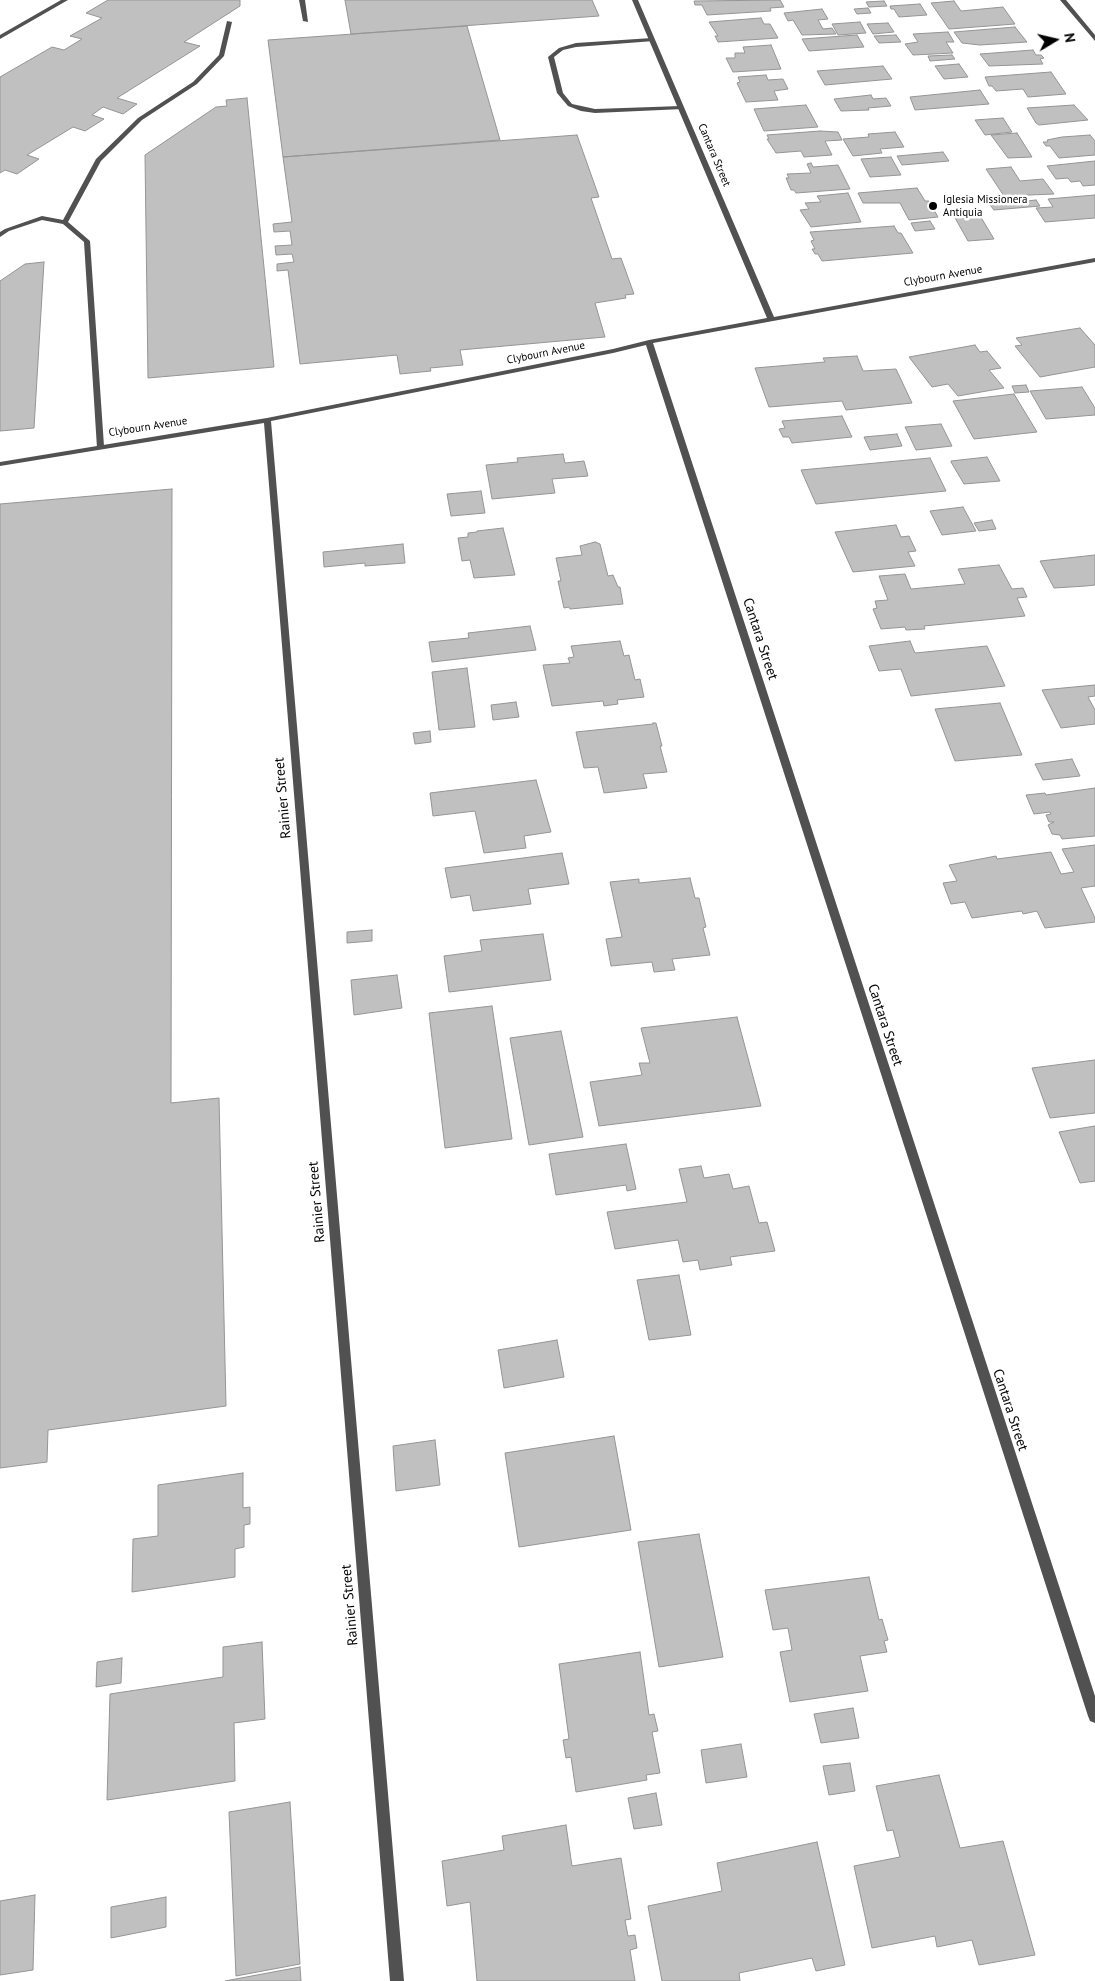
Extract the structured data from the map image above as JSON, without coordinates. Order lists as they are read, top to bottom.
{
  "streets": {
    "street": ["Cantara Street", "Clybourn Avenue", "Rainier Street"]
  },
  "crossings": [
    ["Cantara Street", "Clybourn Avenue"],
    ["Clybourn Avenue", "Rainier Street"]
  ],
  "places": ["Iglesia Missionera Antiquia"],
  "north": "right"
}
